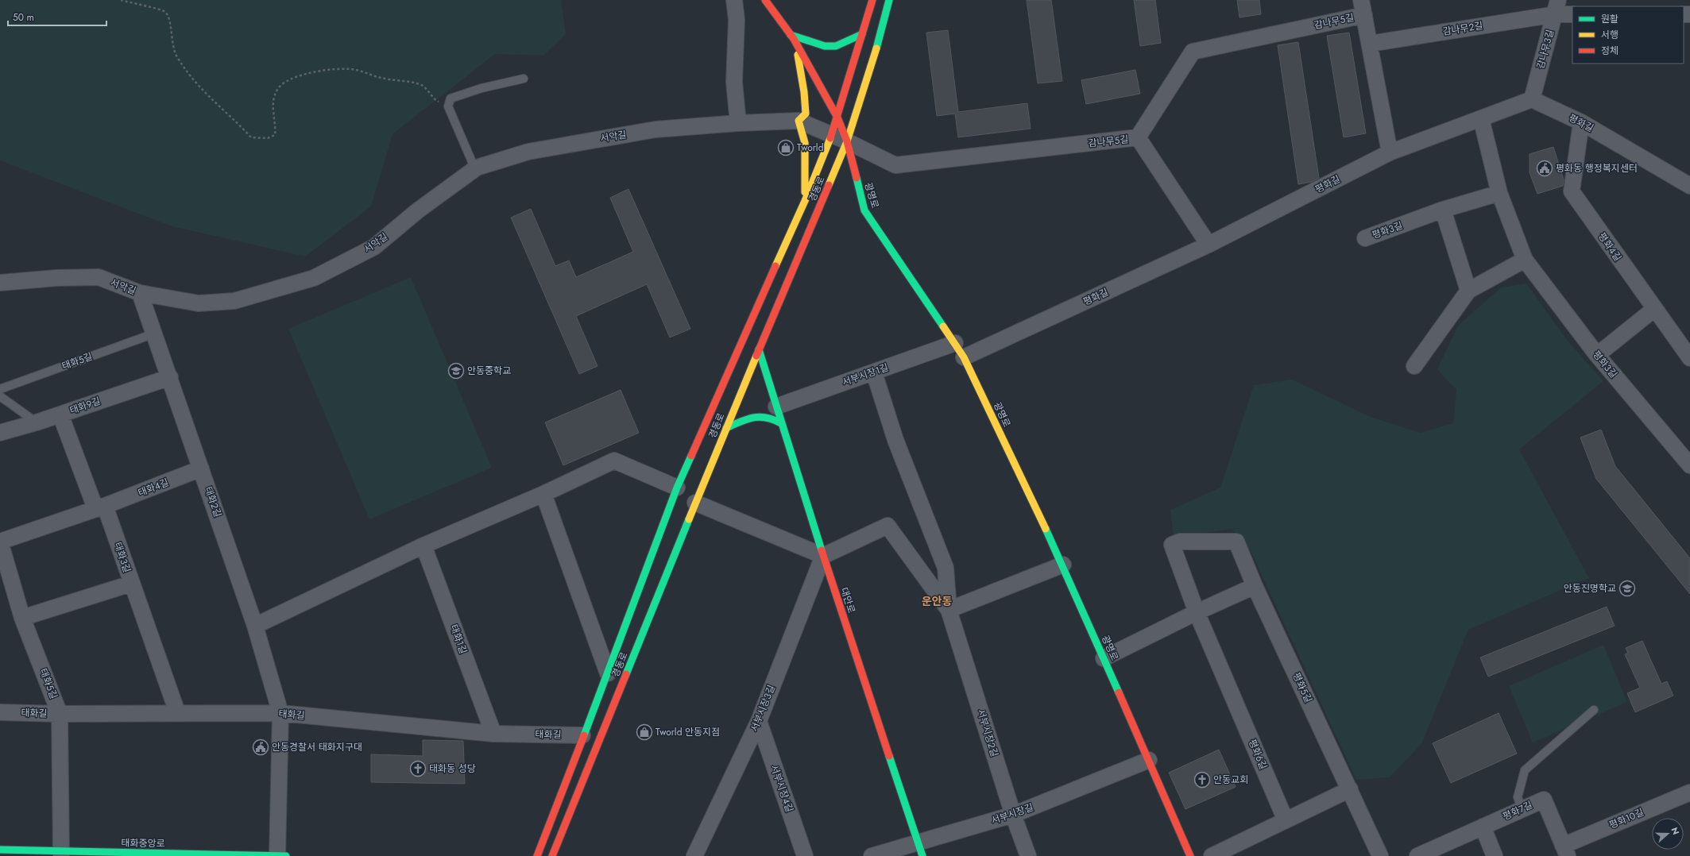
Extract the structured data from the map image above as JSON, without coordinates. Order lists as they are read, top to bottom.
{
  "streets": {
    "street": [
      "감나무5길",
      "감나무2길",
      "감나무3길",
      "평화길",
      "서악길",
      "경동로",
      "광명로",
      "평화3길",
      "평화4길",
      "태화5길",
      "서부시장1길",
      "태화9길",
      "태화4길",
      "태화2길",
      "태화3길",
      "대안로",
      "태화1길",
      "평화5길",
      "서부시장3길",
      "태화길",
      "서부시장2길",
      "평화6길",
      "서부시장4길",
      "평화7길",
      "서부시장길",
      "평화10길",
      "태화중앙로"
    ]
  },
  "crossings": [
    ["감나무5길", "서악길"],
    ["감나무5길", "경동로"],
    ["감나무5길", "광명로"],
    ["감나무2길", "감나무3길"],
    ["감나무3길", "평화길"],
    ["평화길", "광명로"],
    ["평화길", "평화3길"],
    ["평화길", "평화4길"],
    ["서악길", "경동로"],
    ["서악길", "광명로"],
    ["서악길", "태화2길"],
    ["경동로", "광명로"],
    ["경동로", "대안로"],
    ["경동로", "태화길"],
    ["광명로", "서부시장1길"],
    ["광명로", "서부시장길"],
    ["태화5길", "태화4길"],
    ["태화5길", "태화2길"],
    ["태화5길", "태화길"],
    ["태화5길", "태화중앙로"],
    ["서부시장1길", "대안로"],
    ["태화9길", "태화2길"],
    ["태화9길", "태화3길"],
    ["태화4길", "태화2길"],
    ["태화4길", "태화3길"],
    ["태화2길", "태화길"],
    ["태화2길", "태화중앙로"],
    ["태화3길", "태화길"],
    ["대안로", "서부시장3길"],
    ["대안로", "서부시장2길"],
    ["대안로", "서부시장길"],
    ["태화1길", "태화길"],
    ["평화5길", "평화6길"],
    ["서부시장3길", "서부시장2길"],
    ["서부시장3길", "서부시장4길"],
    ["서부시장2길", "서부시장길"],
    ["평화7길", "평화10길"]
  ],
  "districts": ["운안동"],
  "places": {
    "shop": ["Tworld", "Tworld 안동지점"],
    "public building": ["평화동 행정복지센터", "안동경찰서 태화지구대"],
    "school or university": ["안동중학교", "안동진명학교"],
    "church": ["태화동 성당", "안동교회"]
  },
  "legend": ["원활", "서행", "정체"],
  "scale_bar": "50 m",
  "north": "right"
}
